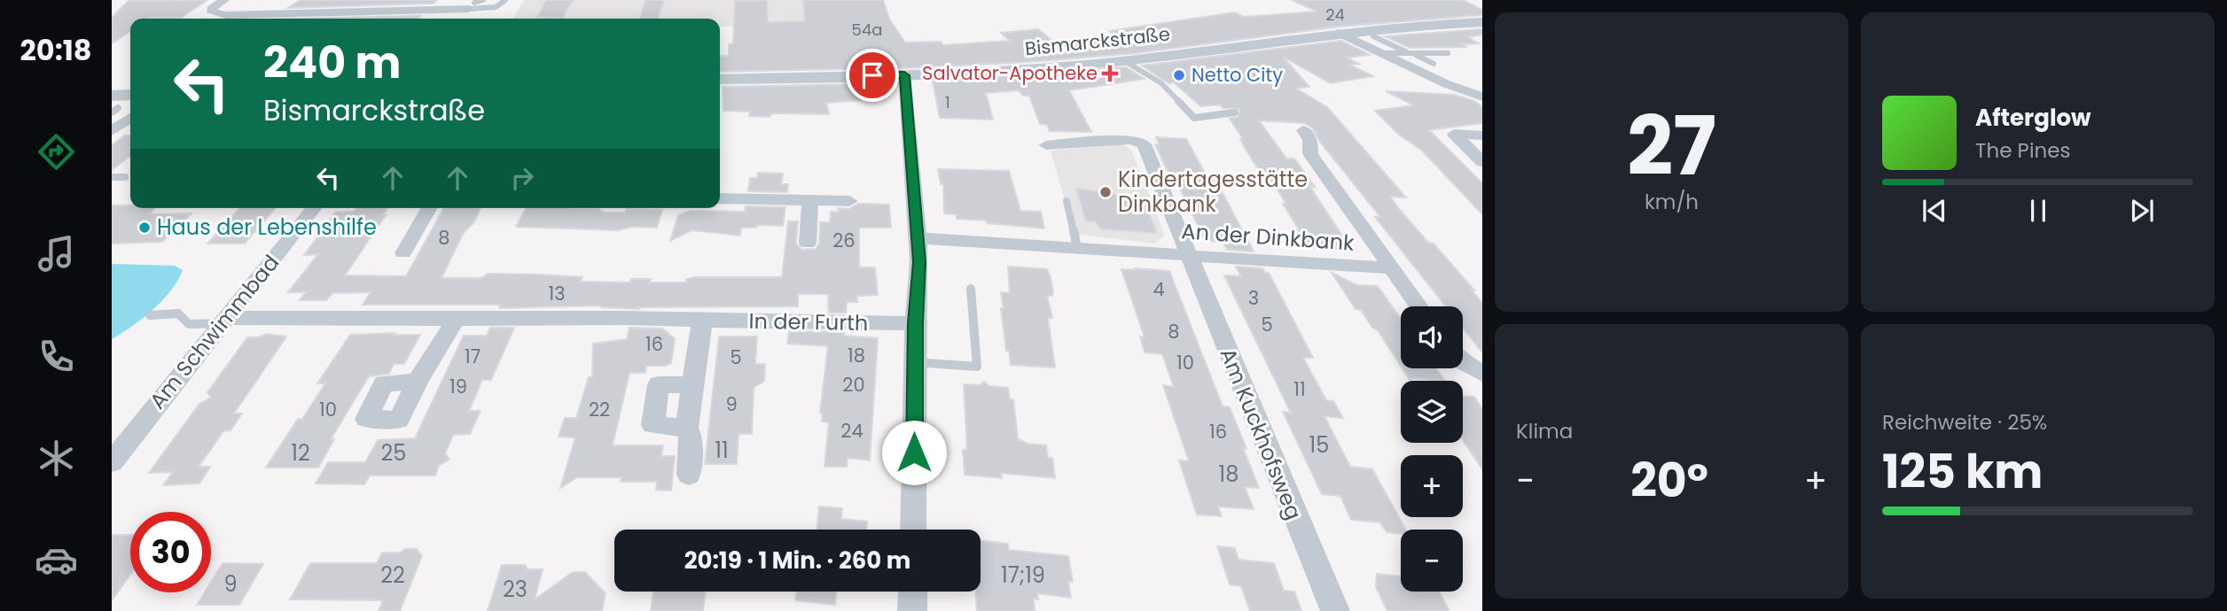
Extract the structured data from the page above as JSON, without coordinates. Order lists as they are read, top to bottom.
{
  "streets": {
    "street": [
      "Bismarckstraße",
      "An der Dinkbank",
      "In der Furth",
      "Am Schwimmbad",
      "Am Kuckhofsweg"
    ]
  },
  "crossings": [
    ["An der Dinkbank", "Am Kuckhofsweg"],
    ["In der Furth", "Am Schwimmbad"]
  ],
  "places": {
    "health": ["Salvator-Apotheke"],
    "other": ["Netto City", "Kindertagesstätte Dinkbank", "Haus der Lebenshilfe"]
  },
  "house_numbers": [
    "24",
    "54a",
    "1",
    "8",
    "26",
    "4",
    "13",
    "3",
    "5",
    "8",
    "16",
    "18",
    "17",
    "5",
    "10",
    "20",
    "19",
    "11",
    "9",
    "10",
    "22",
    "24",
    "16",
    "15",
    "11",
    "12",
    "25",
    "18",
    "22",
    "17;19",
    "9",
    "23"
  ],
  "page": {
    "tabs": "20:18",
    "tile": [
      ["27", "km/h"],
      "Klima",
      ["Reichweite · 25%", "125 km"]
    ],
    "turn": ["240 m", "Bismarckstraße"],
    "song": ["Afterglow", "The Pines"],
    "map_buttons": ["+", "−"],
    "heat": ["−", "20°", "+"],
    "limit": "30",
    "trip": "20:19 · 1 Min. · 260 m"
  }
}
